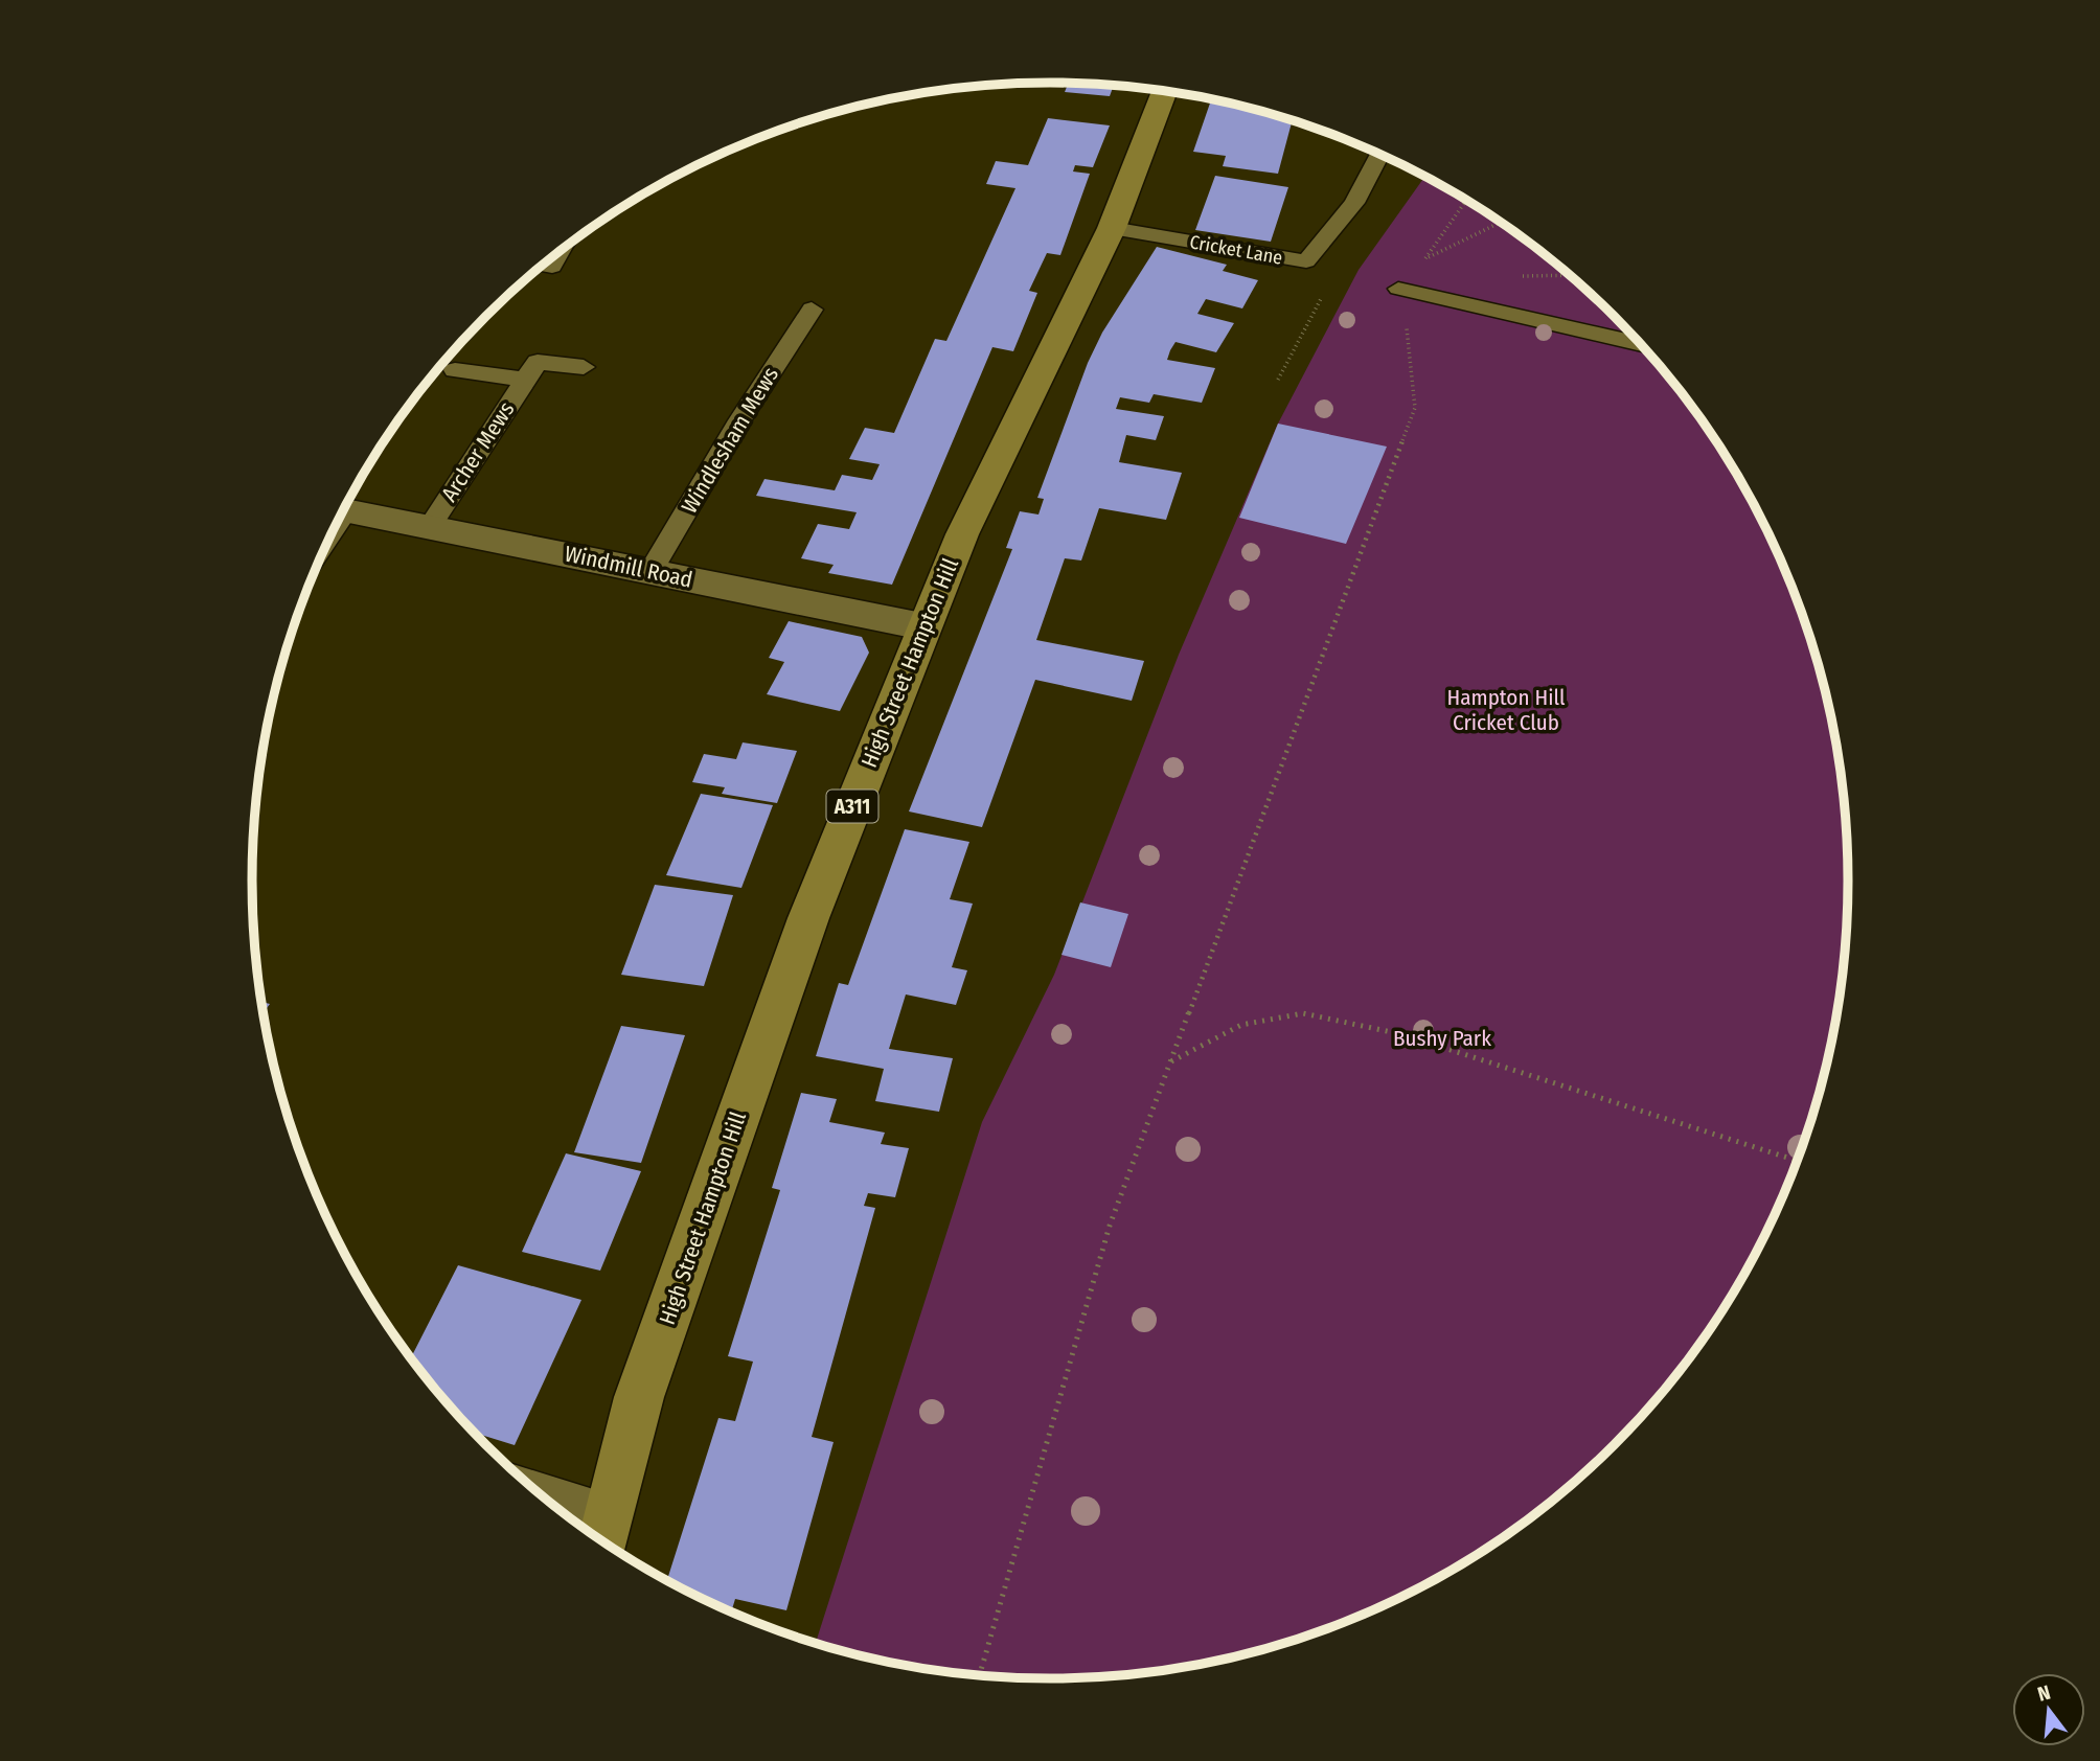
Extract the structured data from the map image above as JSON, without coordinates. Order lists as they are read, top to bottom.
{
  "streets": {
    "main road": ["High Street Hampton Hill", "A311"],
    "street": ["Windmill Road"],
    "lane": ["Cricket Lane", "Windlesham Mews", "Archer Mews"]
  },
  "crossings": [
    ["Cricket Lane", "High Street Hampton Hill"],
    ["Windlesham Mews", "Windmill Road"],
    ["Archer Mews", "Windmill Road"],
    ["Windmill Road", "High Street Hampton Hill"]
  ],
  "parks": ["Hampton Hill Cricket Club", "Bushy Park"],
  "north": "top"
}
